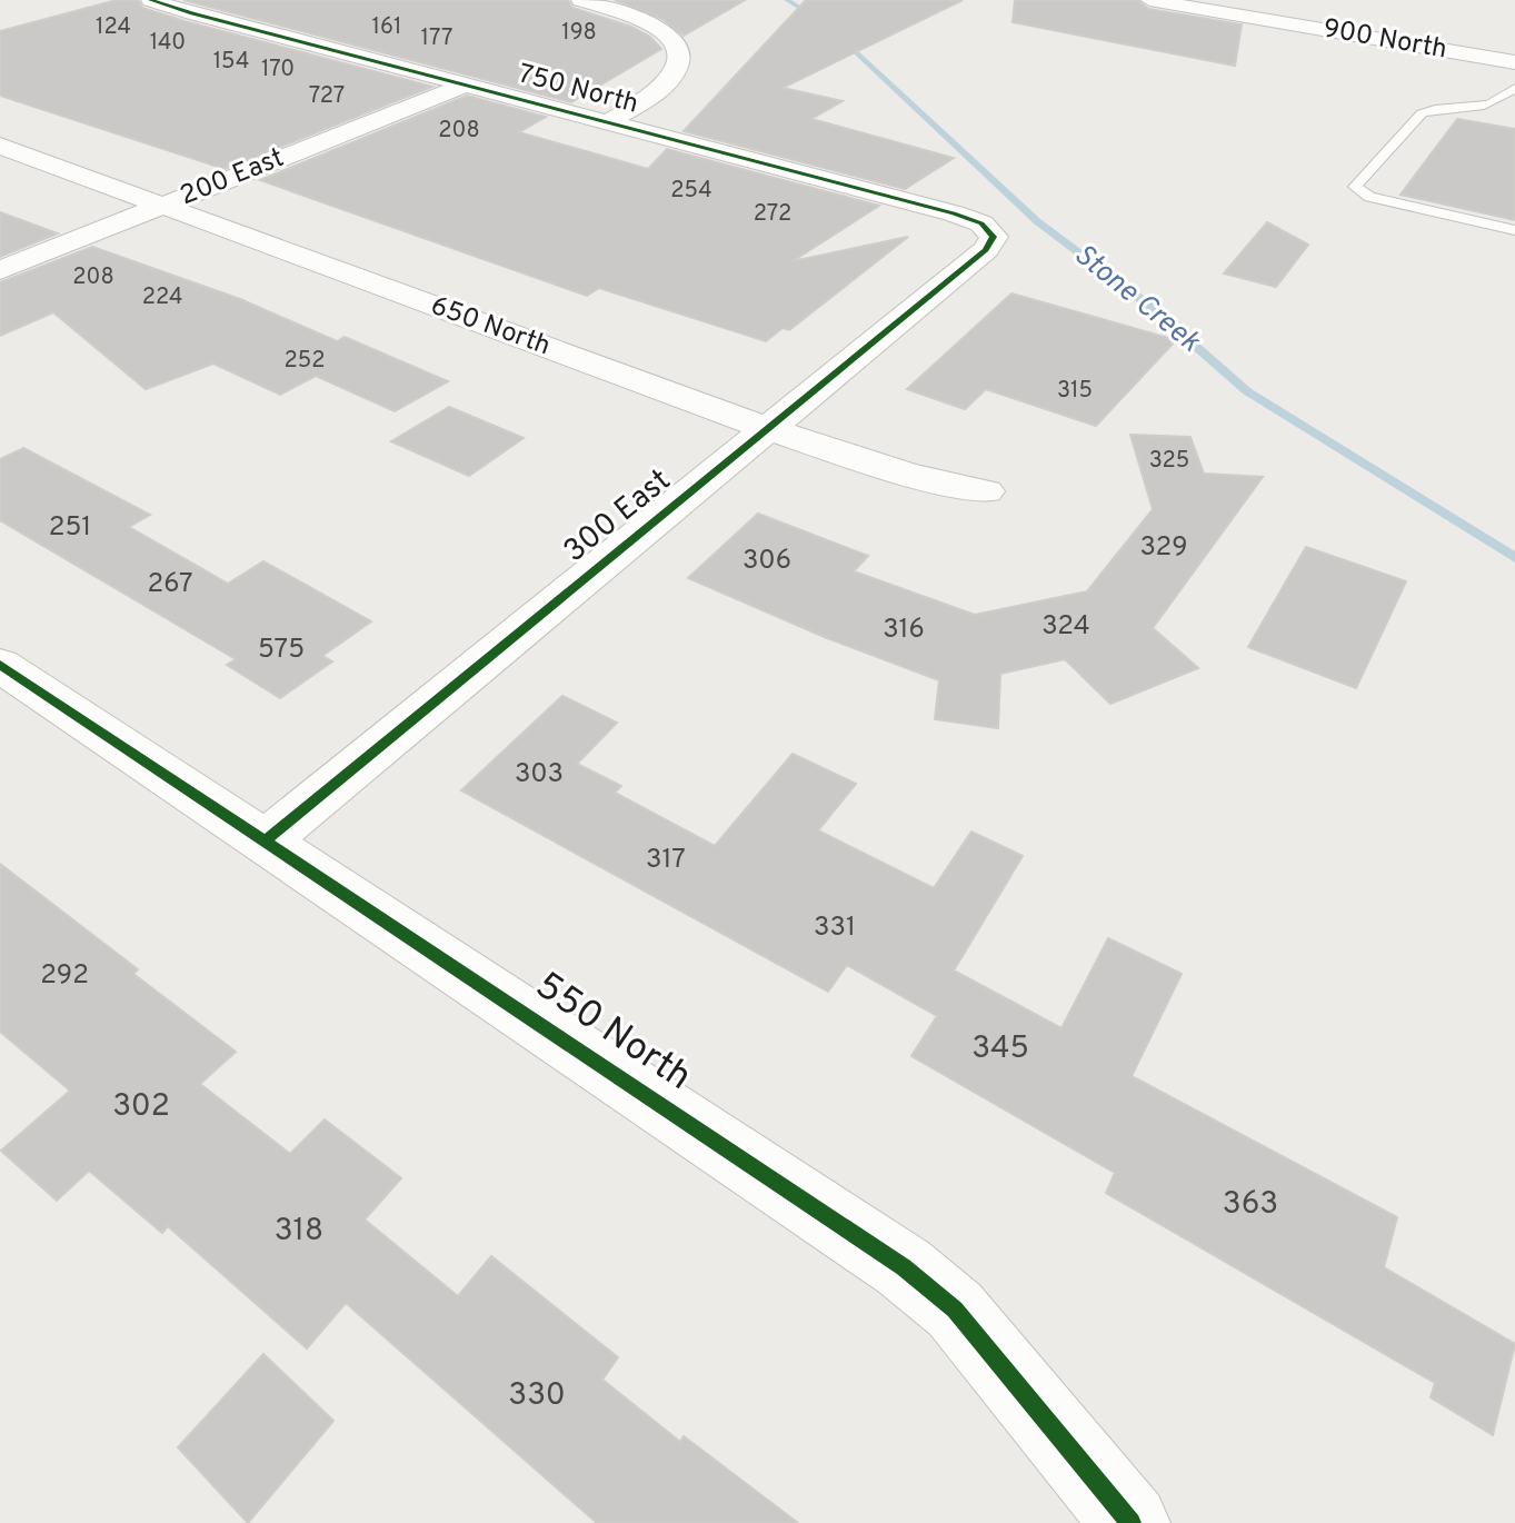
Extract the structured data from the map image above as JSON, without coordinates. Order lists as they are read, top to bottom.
{
  "streets": {
    "street": [
      "900 North",
      "750 North",
      "200 East",
      "650 North",
      "300 East",
      "550 North"
    ]
  },
  "crossings": [
    ["750 North", "200 East"],
    ["750 North", "300 East"],
    ["200 East", "650 North"],
    ["650 North", "300 East"],
    ["300 East", "550 North"]
  ],
  "water": ["Stone Creek"],
  "house_numbers": [
    "124",
    "161",
    "198",
    "177",
    "140",
    "154",
    "170",
    "727",
    "208",
    "254",
    "272",
    "208",
    "224",
    "252",
    "315",
    "325",
    "251",
    "329",
    "306",
    "267",
    "324",
    "316",
    "575",
    "303",
    "317",
    "331",
    "292",
    "345",
    "302",
    "363",
    "318",
    "330"
  ]
}
